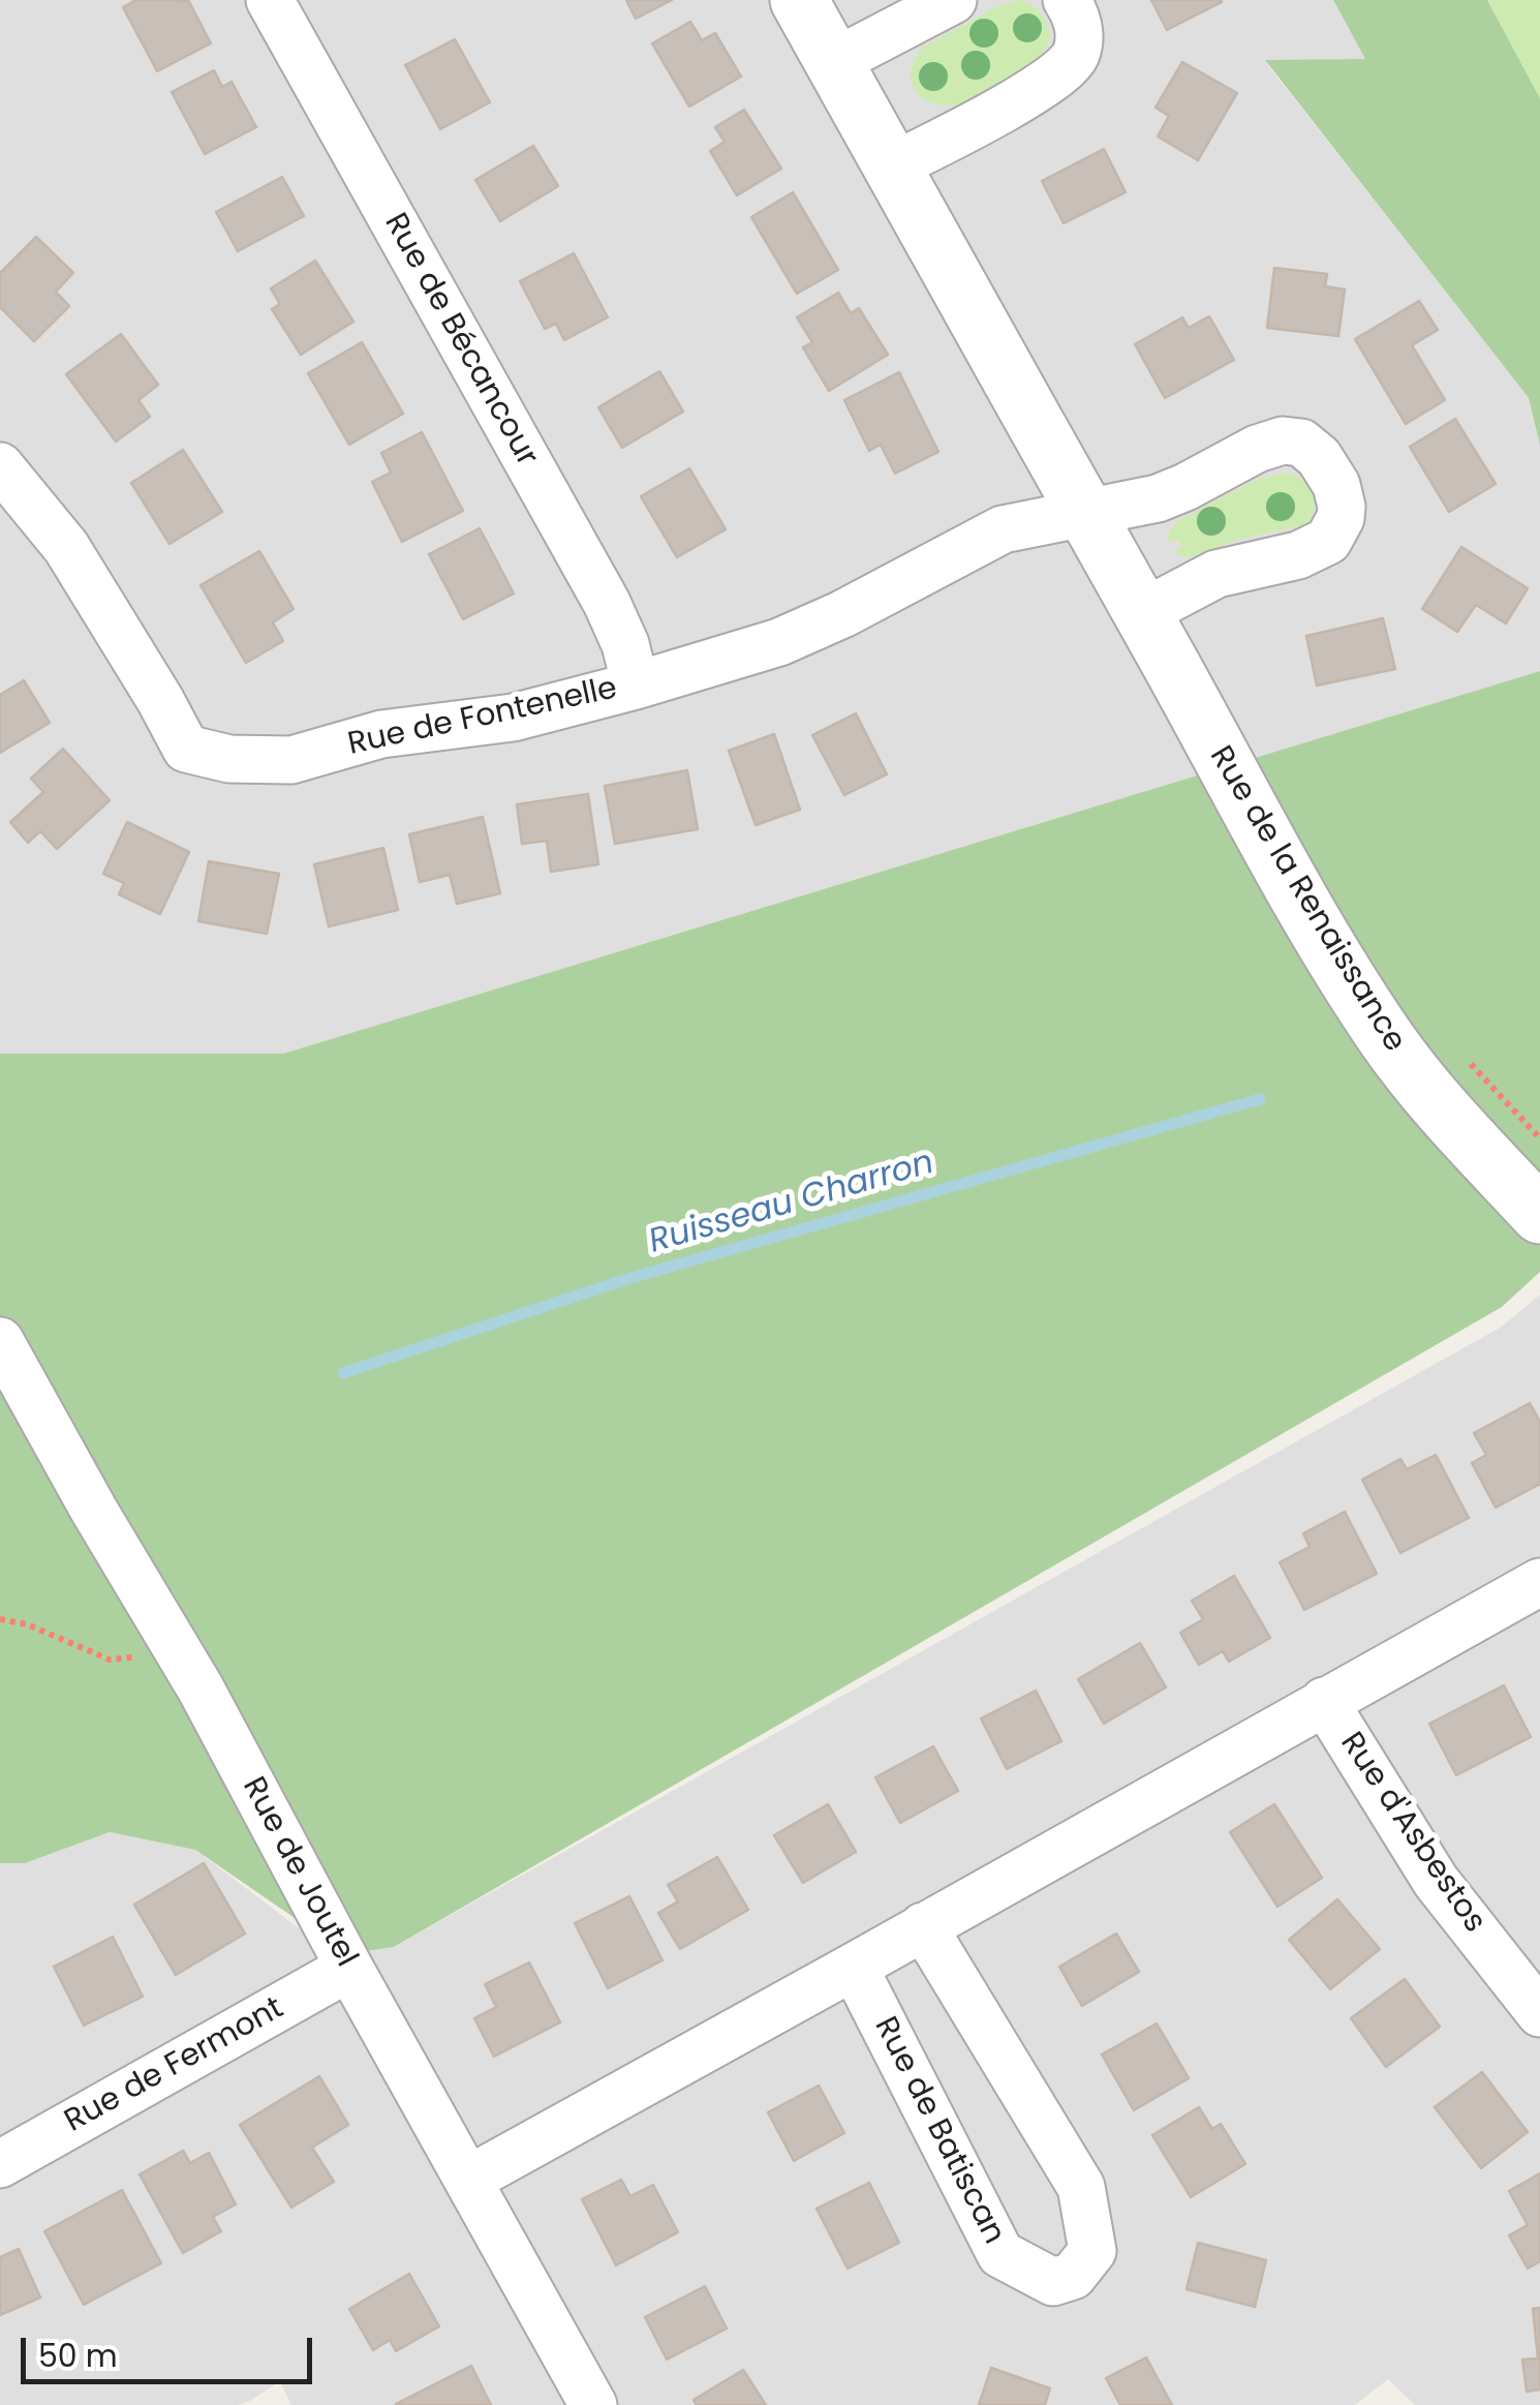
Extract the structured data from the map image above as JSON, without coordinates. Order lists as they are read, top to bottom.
{
  "streets": {
    "street": [
      "Rue de Bécancour",
      "Rue de Fontenelle",
      "Rue de la Renaissance",
      "Rue d'Asbestos",
      "Rue de Joutel",
      "Rue de Fermont",
      "Rue de Batiscan"
    ]
  },
  "crossings": [
    ["Rue de Bécancour", "Rue de Fontenelle"],
    ["Rue de Fontenelle", "Rue de la Renaissance"],
    ["Rue de Joutel", "Rue de Fermont"]
  ],
  "water": ["Ruisseau Charron"],
  "scale_bar": "50 m"
}
